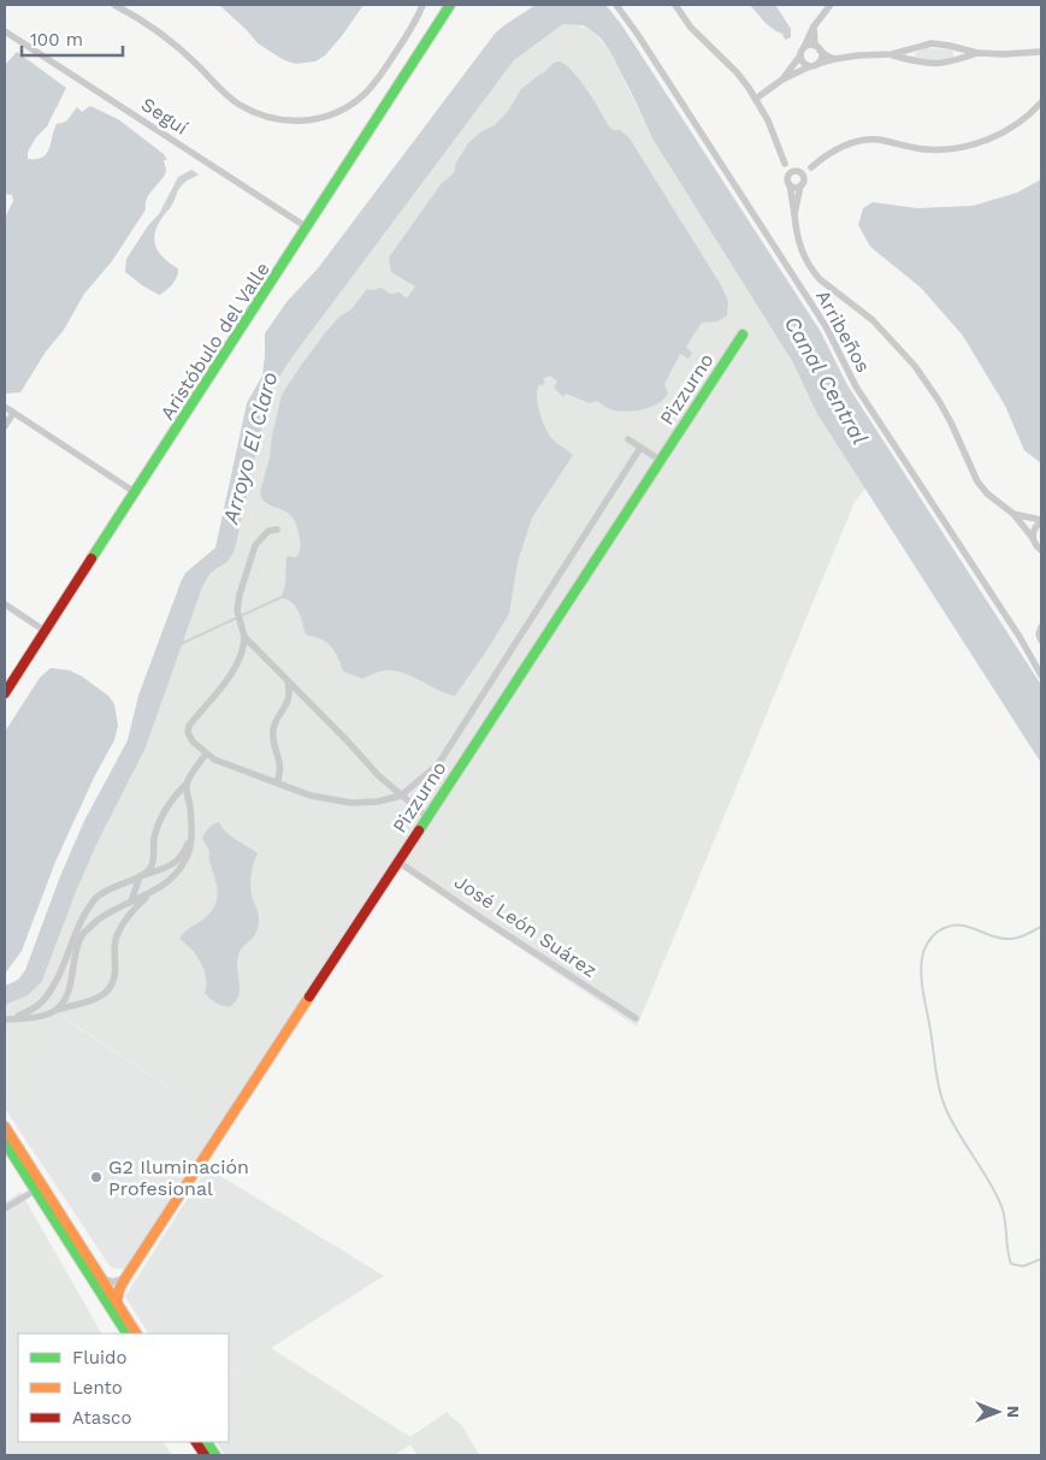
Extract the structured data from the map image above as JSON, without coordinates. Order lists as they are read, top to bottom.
{
  "streets": {
    "street": [
      "Seguí",
      "Arribeños",
      "Aristóbulo del Valle",
      "Pizzurno",
      "José León Suárez"
    ]
  },
  "crossings": [
    ["Seguí", "Aristóbulo del Valle"],
    ["Pizzurno", "José León Suárez"]
  ],
  "water": ["Canal Central", "Arroyo El Claro"],
  "places": ["G2 Iluminación Profesional"],
  "legend": ["Fluido", "Lento", "Atasco"],
  "scale_bar": "100 m",
  "north": "right"
}
